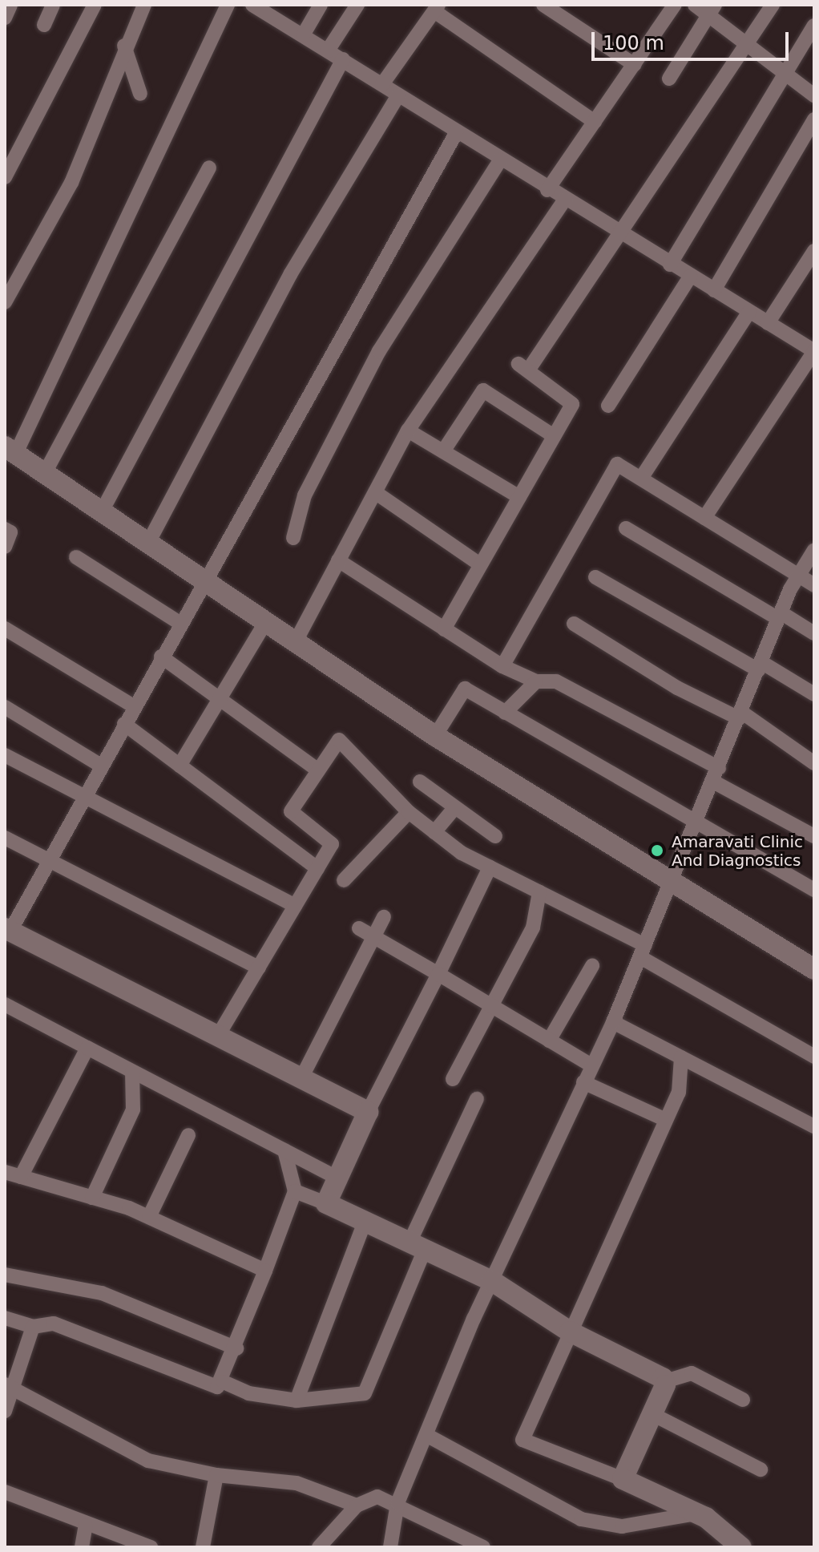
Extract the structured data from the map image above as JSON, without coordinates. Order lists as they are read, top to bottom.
{
  "places": ["Amaravati Clinic And Diagnostics"],
  "scale_bar": "100 m"
}
